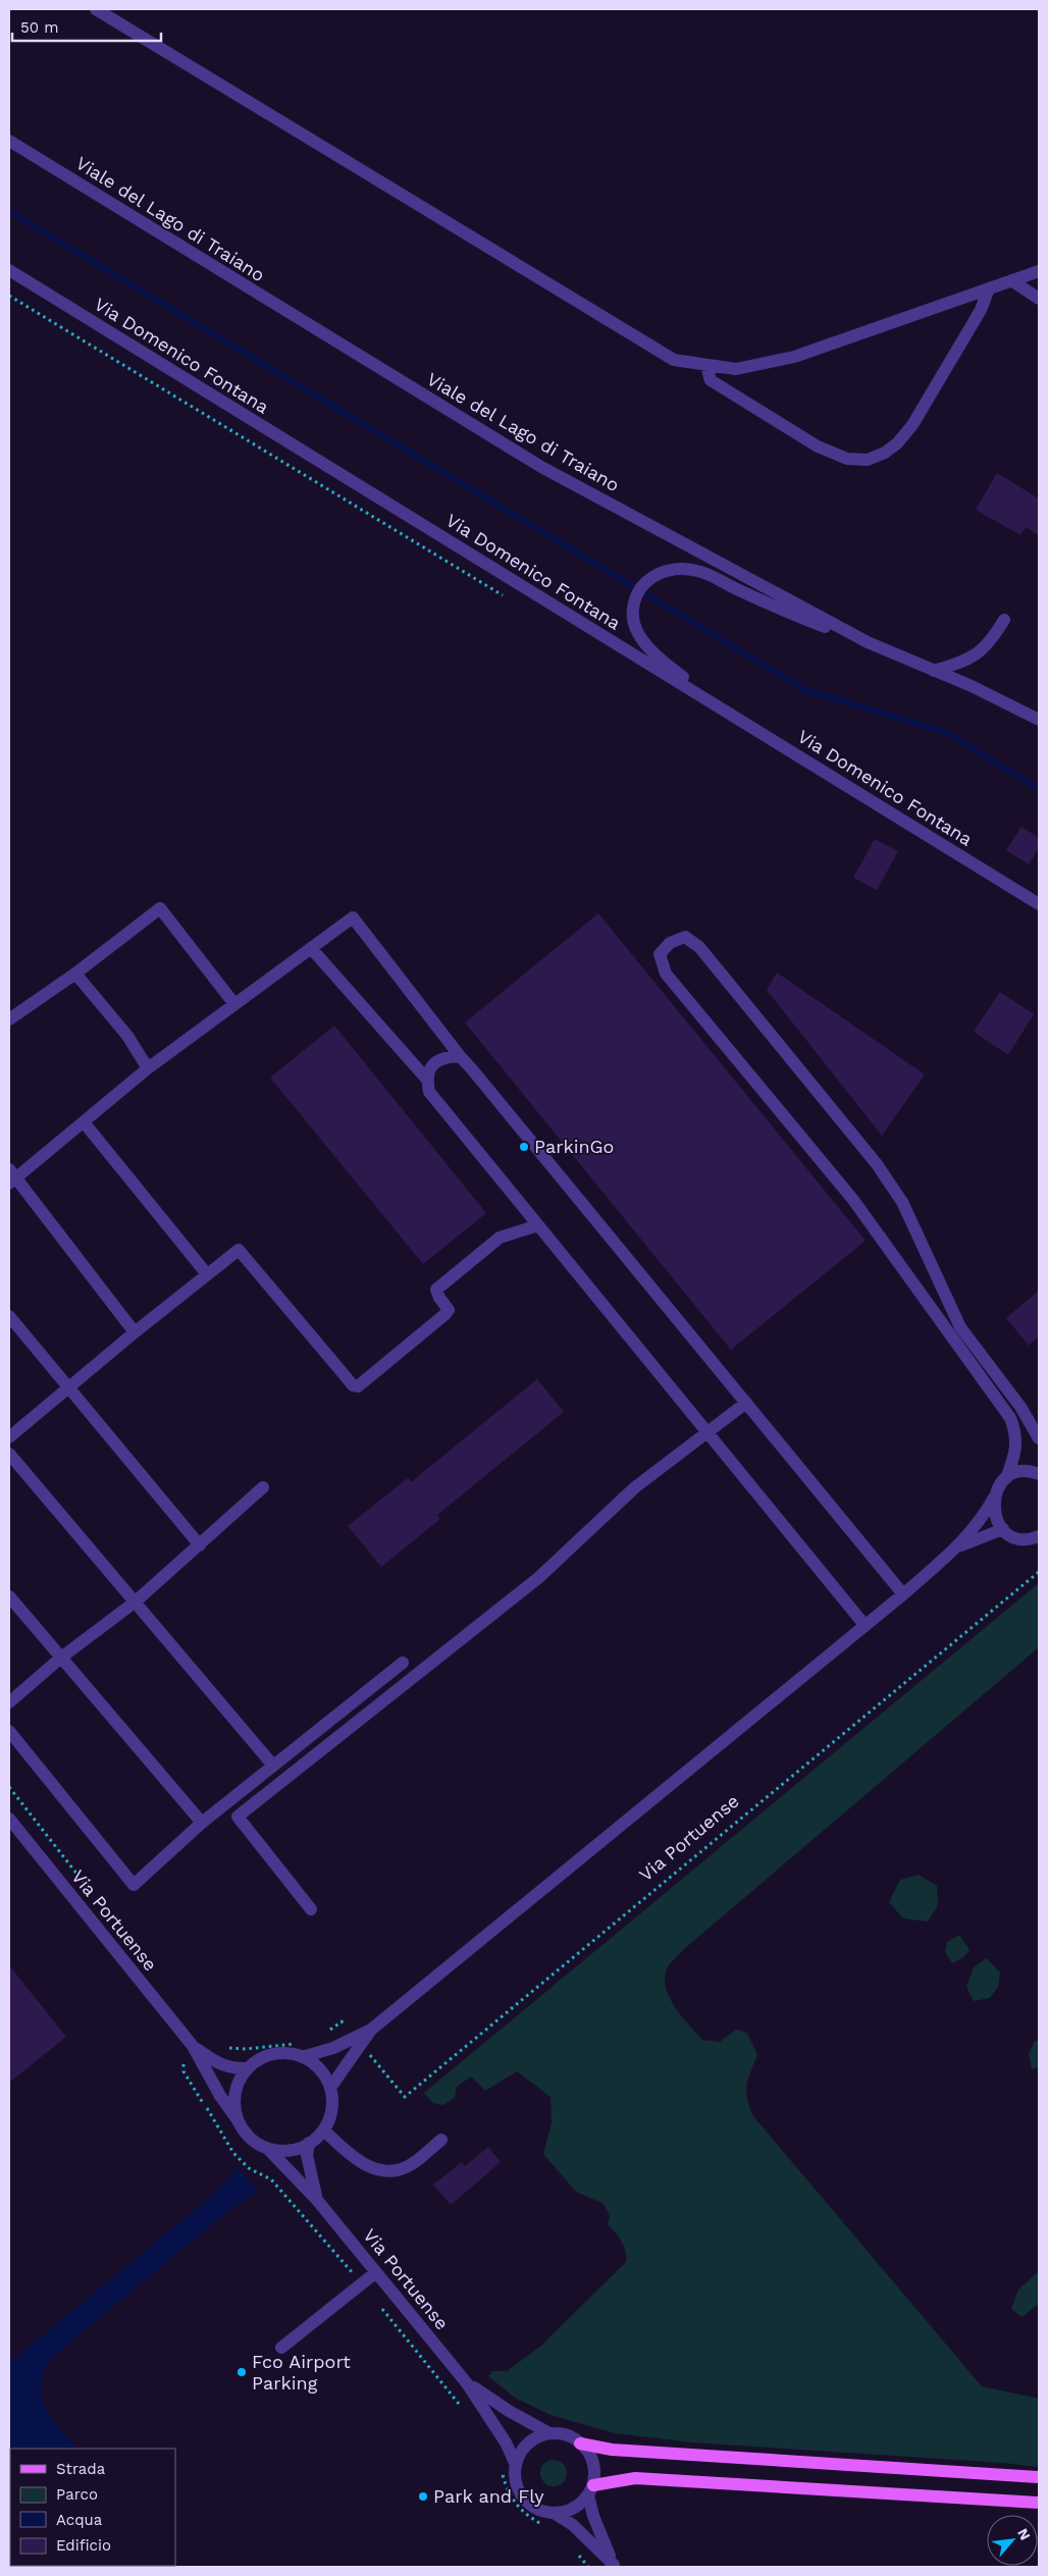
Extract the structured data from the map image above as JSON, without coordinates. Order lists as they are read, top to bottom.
{
  "streets": {
    "street": ["Viale del Lago di Traiano", "Via Domenico Fontana", "Via Portuense"]
  },
  "places": ["ParkinGo", "Fco Airport Parking", "Park and Fly"],
  "legend": [
    "Strada",
    "Parco",
    "Acqua",
    "Edificio"
  ],
  "scale_bar": "50 m",
  "north": "top right"
}
